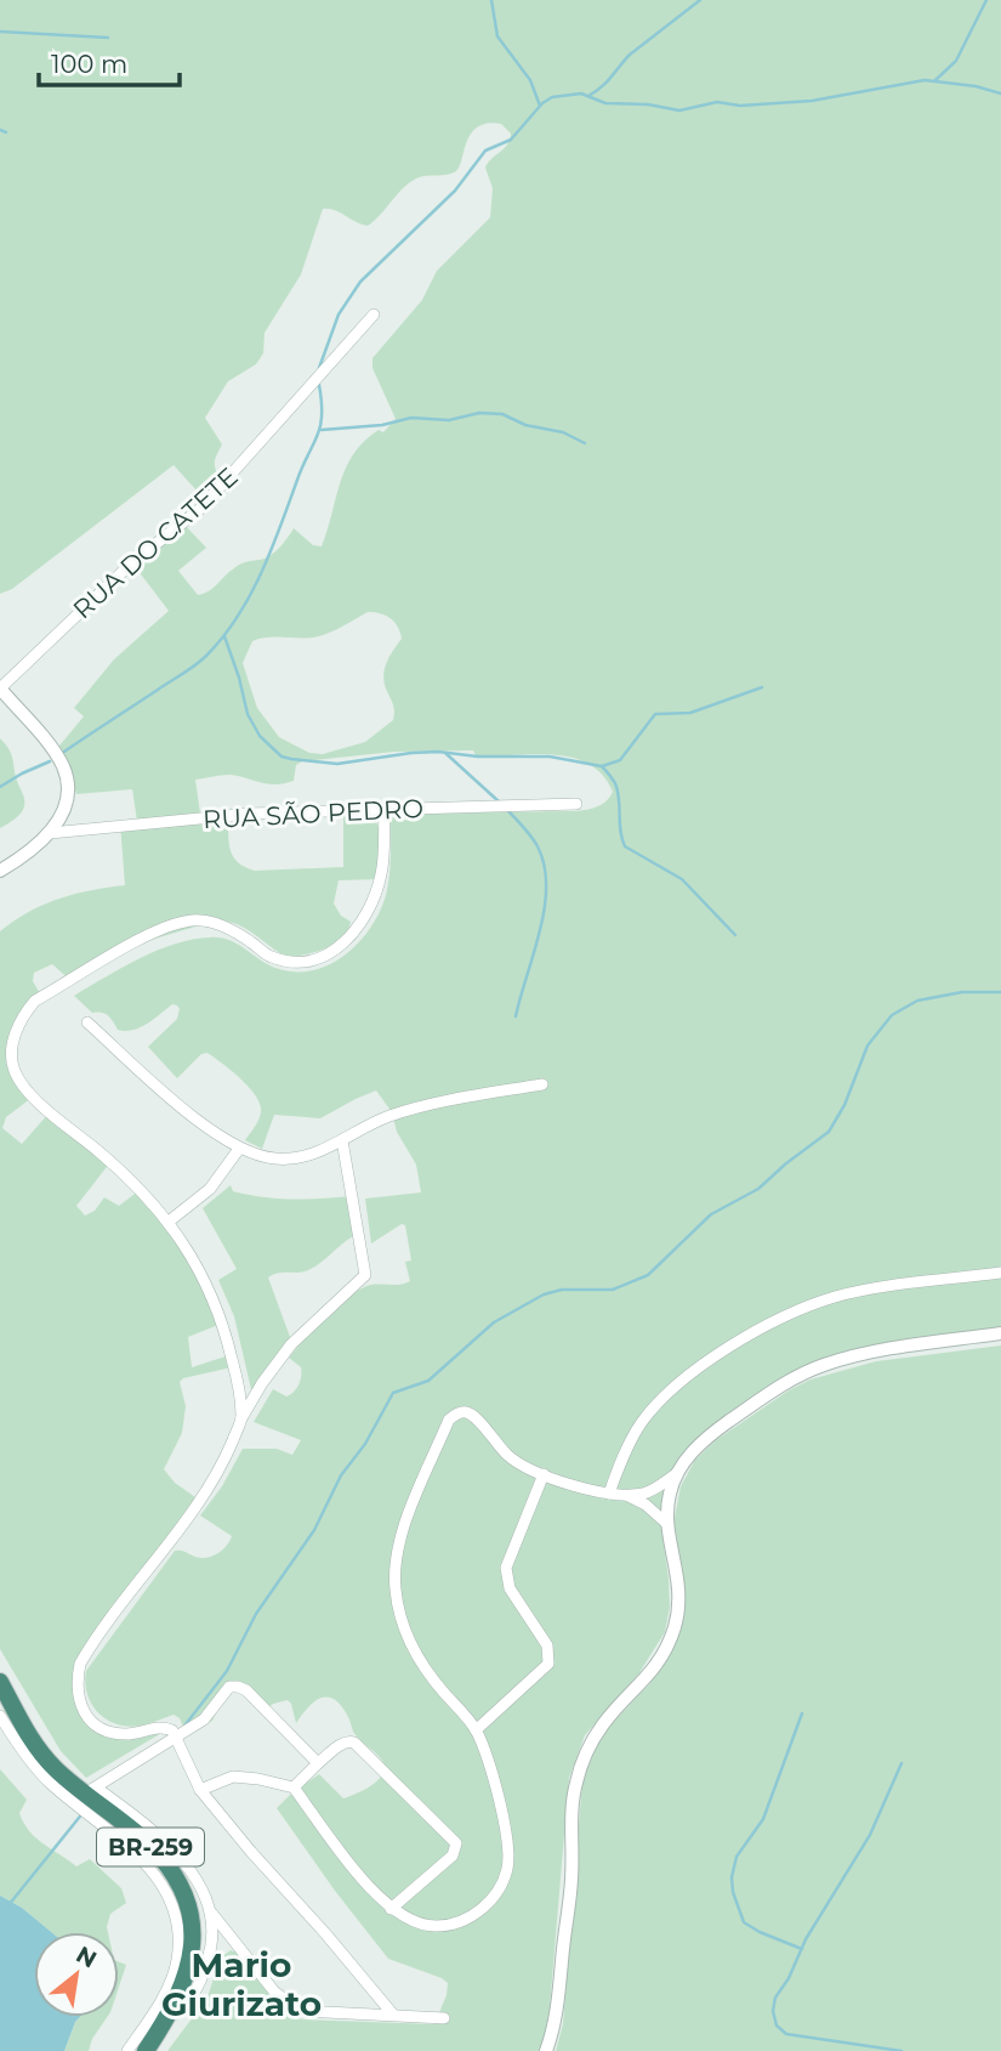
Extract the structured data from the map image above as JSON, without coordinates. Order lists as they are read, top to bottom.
{
  "streets": {
    "highway": ["BR-259"],
    "street": ["RUA DO CATETE", "RUA SÃO PEDRO"]
  },
  "districts": ["Mario Giurizato"],
  "scale_bar": "100 m",
  "north": "top right"
}
